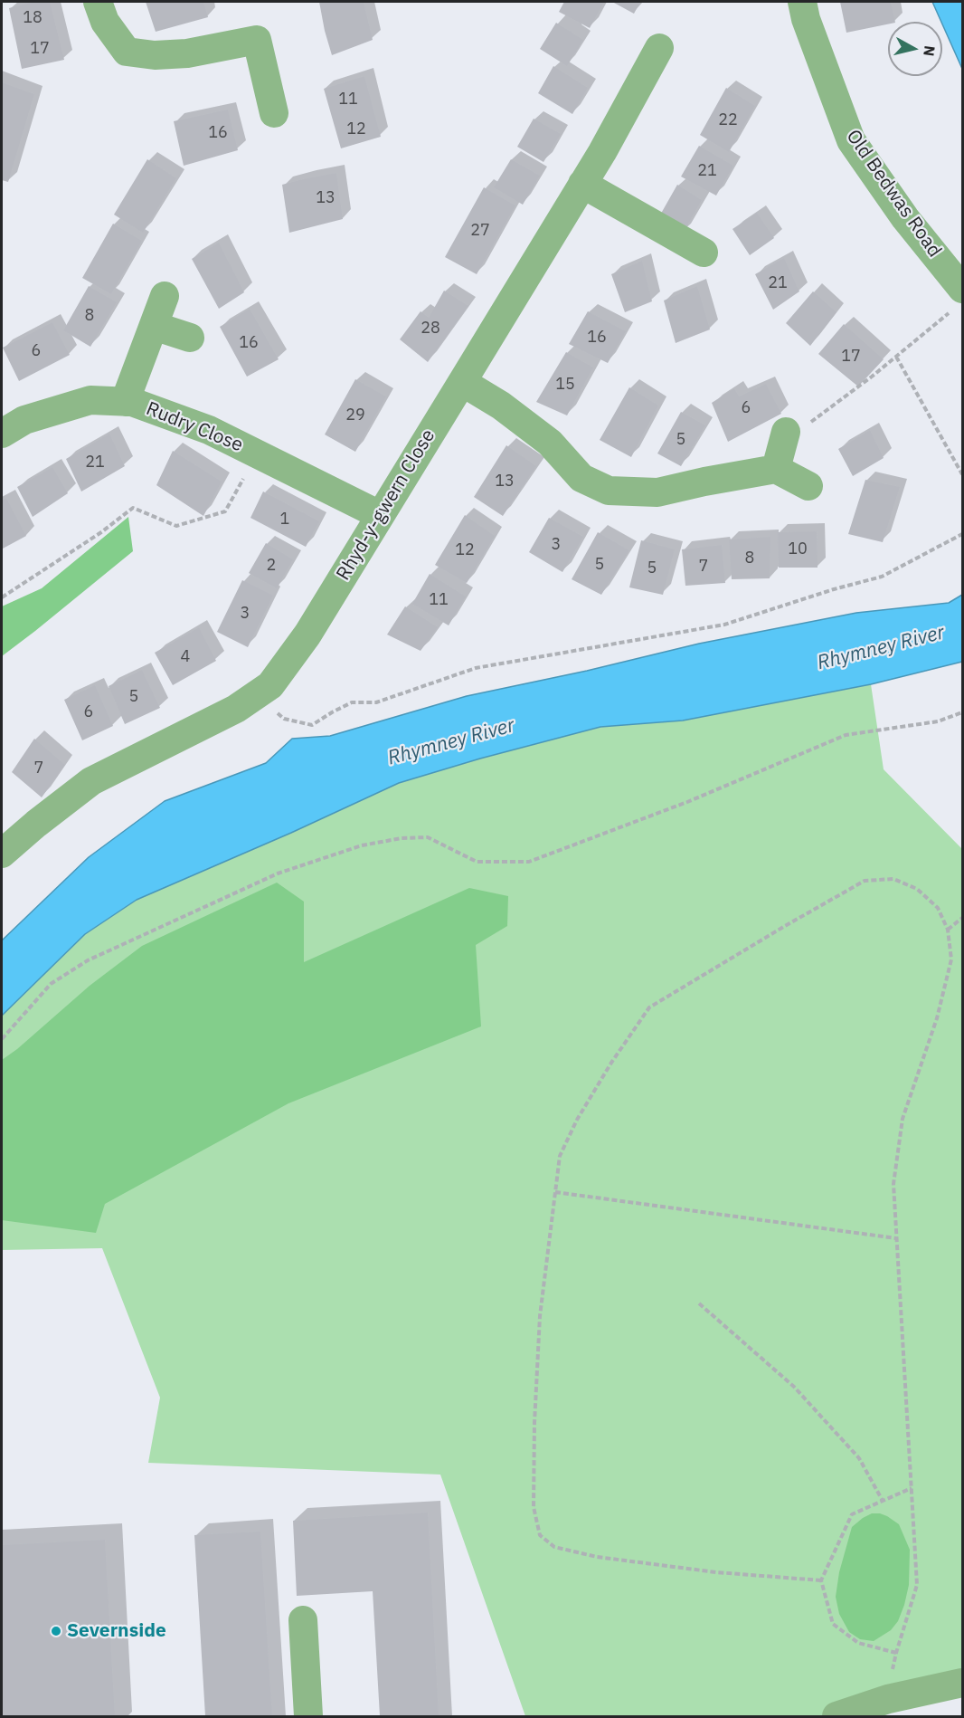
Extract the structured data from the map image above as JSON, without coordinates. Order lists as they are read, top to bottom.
{
  "streets": {
    "street": ["Old Bedwas Road", "Rudry Close", "Rhyd-y-gwern Close"]
  },
  "crossings": [
    ["Rudry Close", "Rhyd-y-gwern Close"]
  ],
  "water": ["Rhymney River"],
  "places": ["Severnside"],
  "house_numbers": [
    "18",
    "17",
    "11",
    "22",
    "12",
    "16",
    "21",
    "13",
    "27",
    "21",
    "8",
    "28",
    "16",
    "16",
    "6",
    "17",
    "15",
    "6",
    "29",
    "5",
    "21",
    "13",
    "1",
    "3",
    "10",
    "12",
    "8",
    "5",
    "2",
    "7",
    "5",
    "11",
    "3",
    "4",
    "5",
    "6",
    "7"
  ],
  "north": "right"
}
